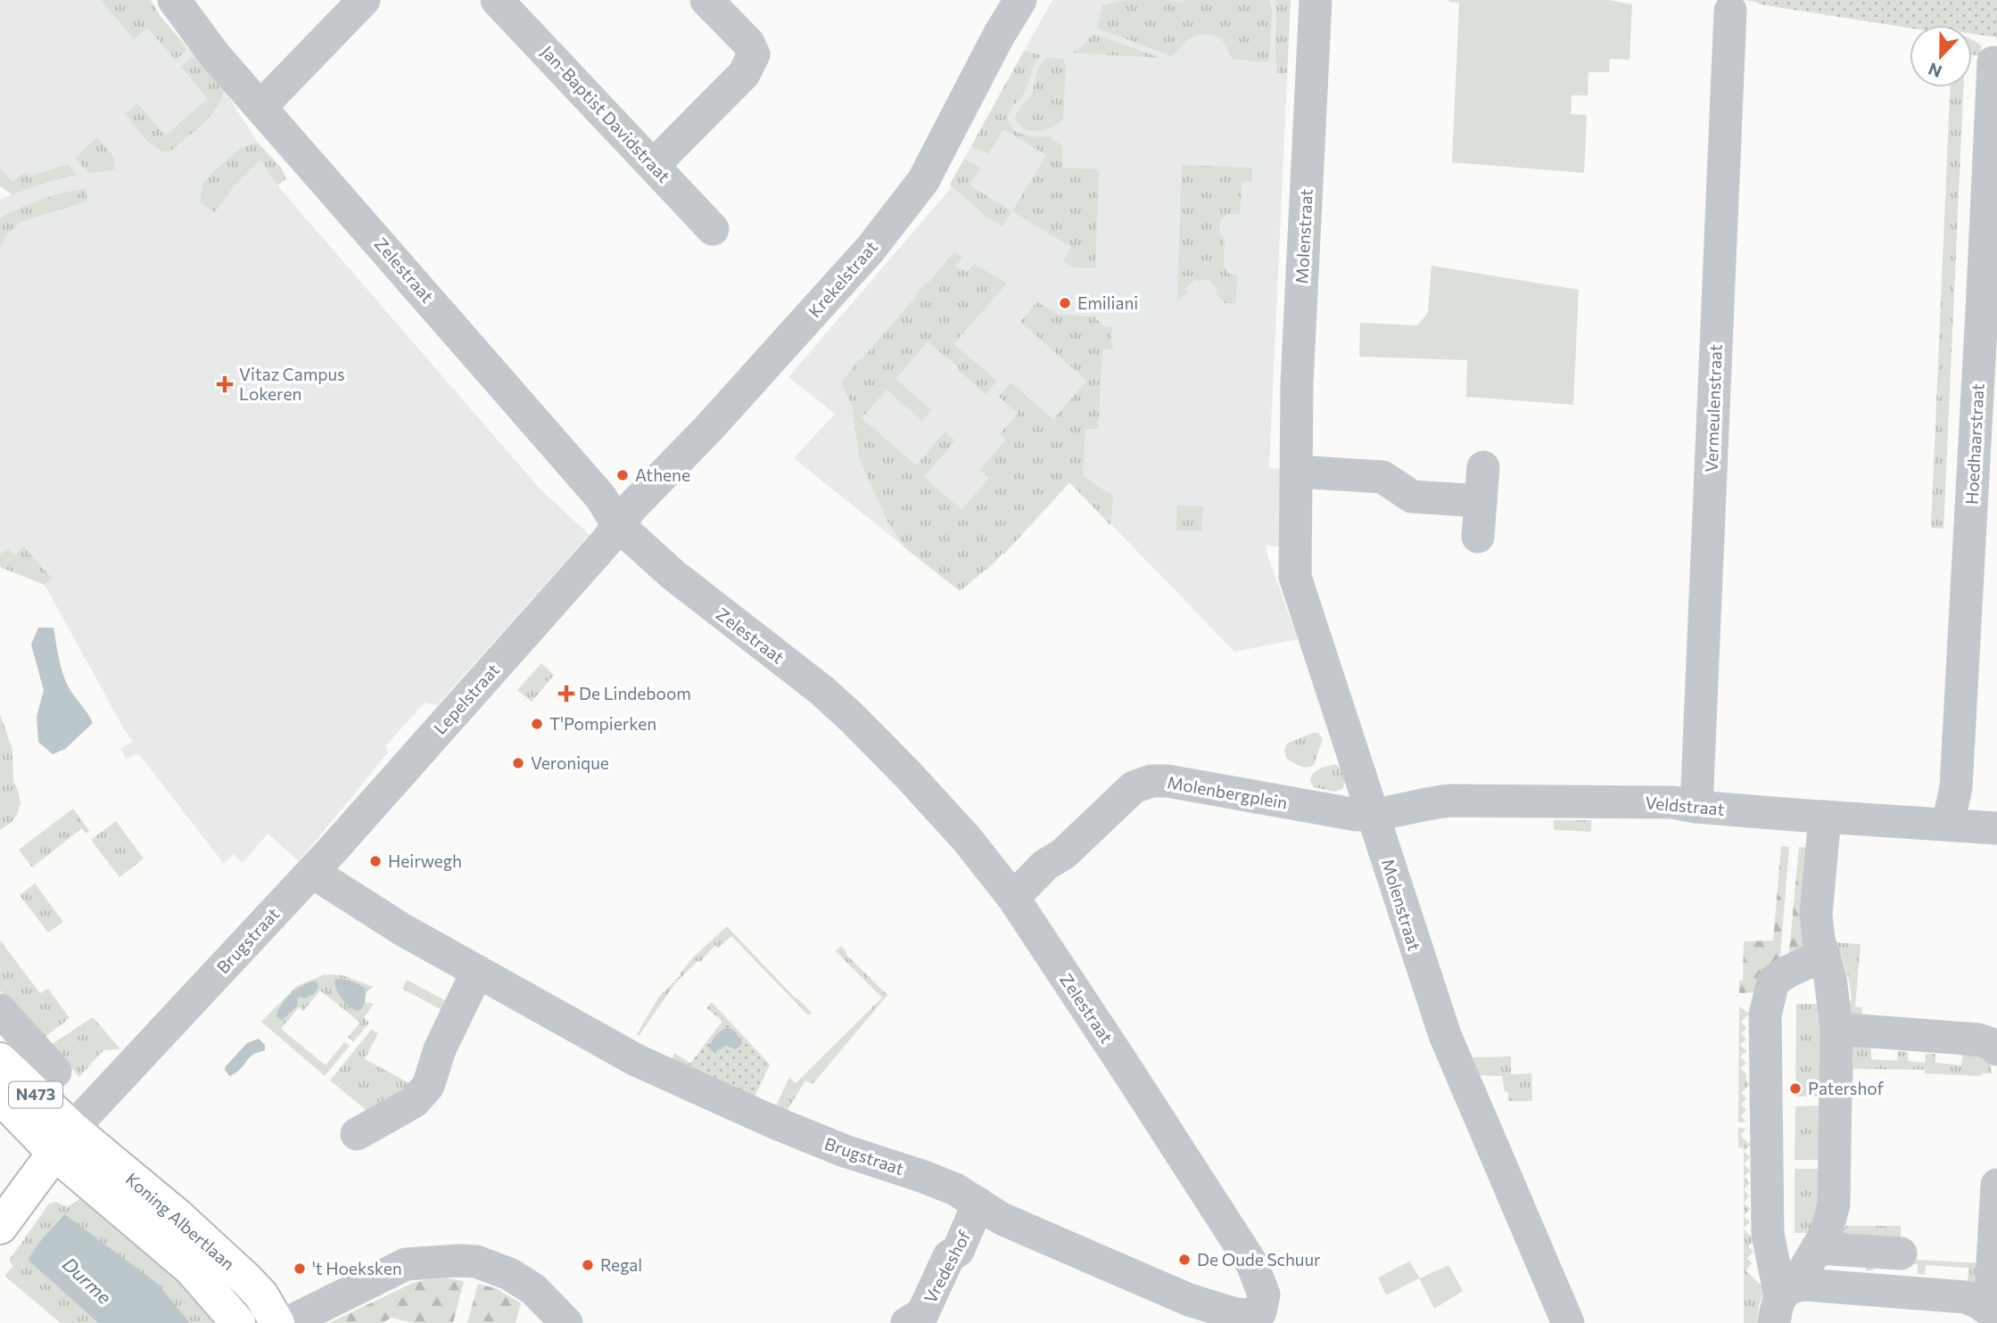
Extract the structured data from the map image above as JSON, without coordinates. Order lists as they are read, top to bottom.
{
  "streets": {
    "main road": ["N473", "Koning Albertlaan"],
    "street": [
      "Jan-Baptist Davidstraat",
      "Molenstraat",
      "Zelestraat",
      "Krekelstraat",
      "Vermeulenstraat",
      "Hoedhaarstraat",
      "Lepelstraat",
      "Molenbergplein",
      "Veldstraat",
      "Brugstraat",
      "Vredeshof"
    ]
  },
  "crossings": [
    ["Molenstraat", "Molenbergplein"],
    ["Molenstraat", "Veldstraat"],
    ["Zelestraat", "Krekelstraat"],
    ["Zelestraat", "Lepelstraat"],
    ["Zelestraat", "Molenbergplein"],
    ["Zelestraat", "Brugstraat"],
    ["Krekelstraat", "Lepelstraat"],
    ["Vermeulenstraat", "Veldstraat"],
    ["Hoedhaarstraat", "Veldstraat"],
    ["Lepelstraat", "Brugstraat"],
    ["Molenbergplein", "Veldstraat"],
    ["Brugstraat", "N473"],
    ["Brugstraat", "Koning Albertlaan"],
    ["Brugstraat", "Vredeshof"],
    ["N473", "Koning Albertlaan"]
  ],
  "water": ["Durme"],
  "places": {
    "other": [
      "Emiliani",
      "Athene",
      "T'Pompierken",
      "Veronique",
      "Heirwegh",
      "Patershof",
      "De Oude Schuur",
      "Regal",
      "'t Hoeksken"
    ],
    "health": ["Vitaz Campus Lokeren", "De Lindeboom"]
  },
  "north": "bottom"
}
